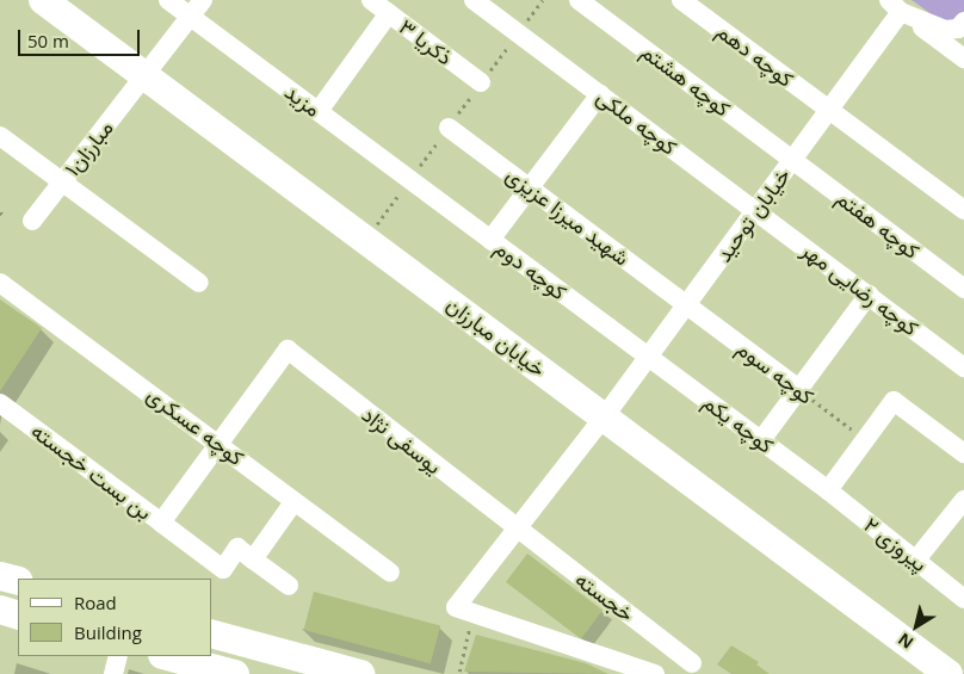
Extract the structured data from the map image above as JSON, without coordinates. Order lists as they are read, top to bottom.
{
  "streets": {
    "street": [
      "ذکریا ۳",
      "کوچه دهم",
      "کوچه هشتم",
      "مزید",
      "کوچه ملکی",
      "مبارزان۱",
      "خیابان توحید",
      "شهید میرزا عزیزی",
      "کوچه هفتم",
      "کوچه دوم",
      "کوچه رضایی مهر",
      "خیابان مبارزان",
      "کوچه سوم",
      "کوچه یکم",
      "کوچه عسکری",
      "یوسفی نژاد",
      "بن بست خجسته",
      "پیروزی ۲",
      "خجسته"
    ]
  },
  "crossings": [
    ["کوچه دهم", "خیابان توحید"],
    ["کوچه هشتم", "خیابان توحید"],
    ["کوچه هشتم", "کوچه هفتم"],
    ["مزید", "مبارزان۱"],
    ["مزید", "کوچه دوم"],
    ["کوچه ملکی", "خیابان توحید"],
    ["کوچه ملکی", "کوچه رضایی مهر"],
    ["مبارزان۱", "خیابان مبارزان"],
    ["خیابان توحید", "شهید میرزا عزیزی"],
    ["خیابان توحید", "کوچه هفتم"],
    ["خیابان توحید", "کوچه دوم"],
    ["خیابان توحید", "کوچه رضایی مهر"],
    ["خیابان توحید", "خیابان مبارزان"],
    ["خیابان توحید", "کوچه سوم"],
    ["خیابان توحید", "کوچه یکم"],
    ["شهید میرزا عزیزی", "کوچه سوم"],
    ["کوچه دوم", "کوچه یکم"],
    ["کوچه یکم", "پیروزی ۲"],
    ["کوچه عسکری", "بن بست خجسته"],
    ["یوسفی نژاد", "بن بست خجسته"],
    ["یوسفی نژاد", "خجسته"]
  ],
  "legend": ["Road", "Building"],
  "scale_bar": "50 m",
  "north": "bottom left"
}
